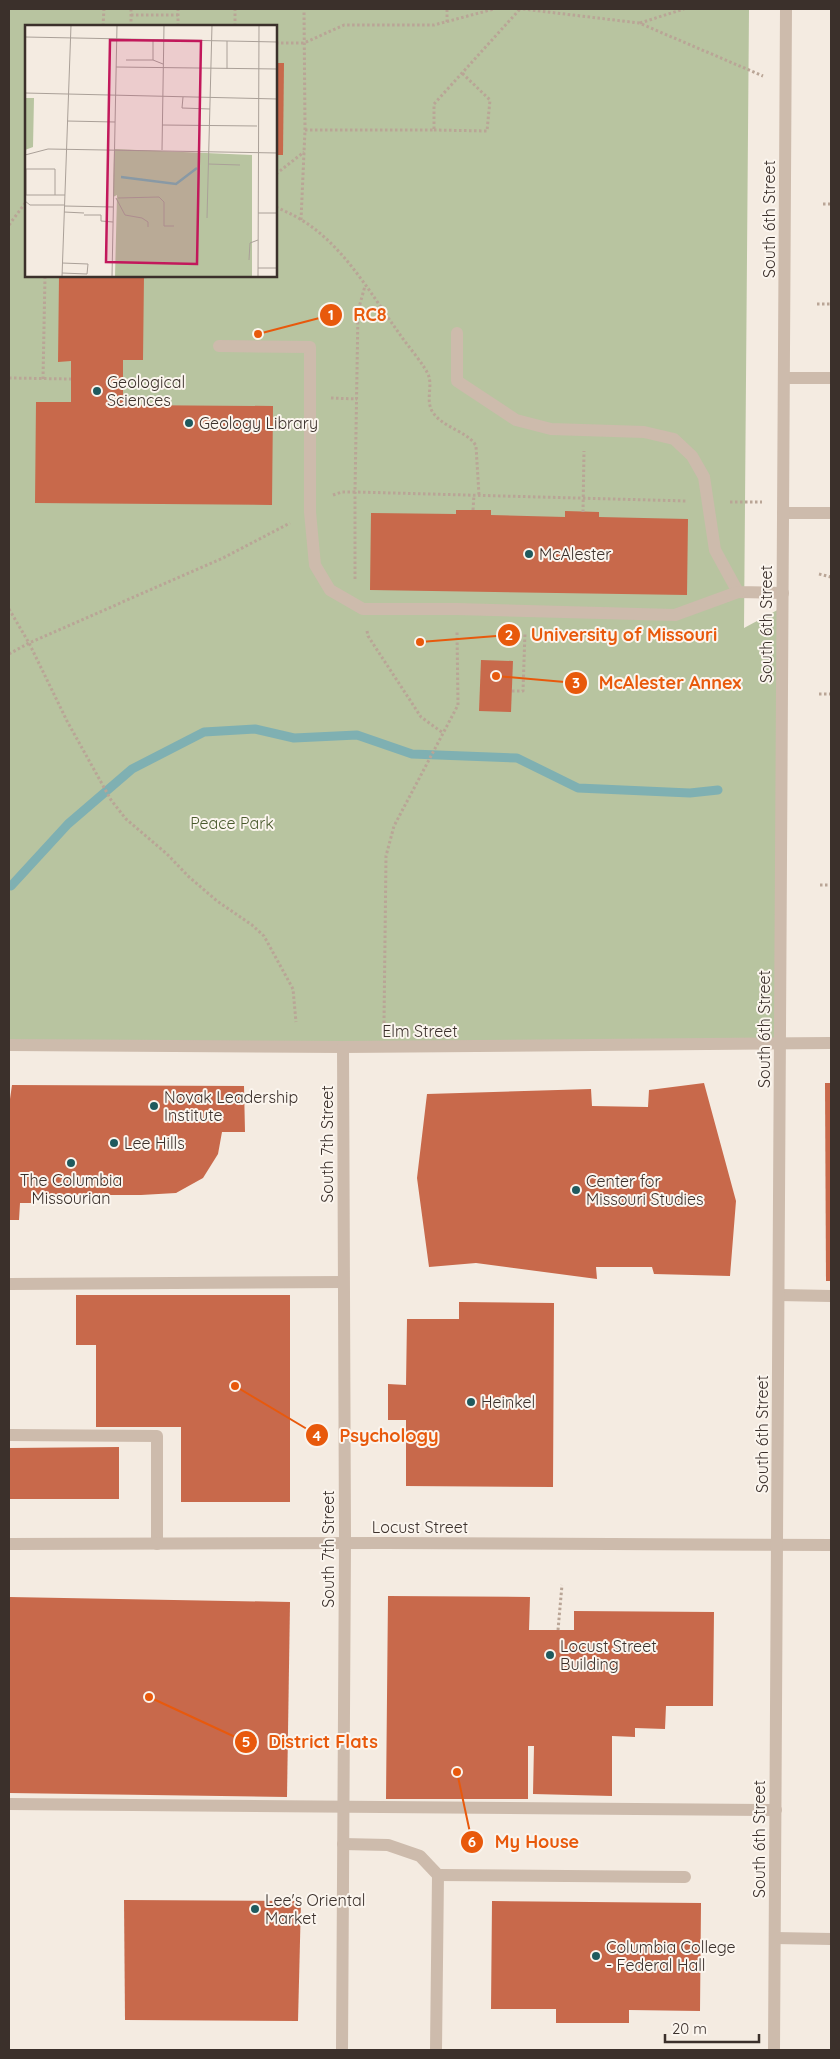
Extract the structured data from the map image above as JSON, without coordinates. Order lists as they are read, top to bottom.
{
  "streets": {
    "street": [
      "South 6th Street",
      "Elm Street",
      "South 7th Street",
      "Locust Street"
    ]
  },
  "crossings": [
    ["South 6th Street", "Elm Street"],
    ["South 6th Street", "Locust Street"],
    ["Elm Street", "South 7th Street"],
    ["South 7th Street", "Locust Street"]
  ],
  "parks": ["Peace Park"],
  "places": [
    "RC8",
    "Geological Sciences",
    "Geology Library",
    "McAlester",
    "University of Missouri",
    "McAlester Annex",
    "Novak Leadership Institute",
    "Lee Hills",
    "The Columbia Missourian",
    "Center for Missouri Studies",
    "Psychology",
    "Heinkel",
    "Locust Street Building",
    "District Flats",
    "My House",
    "Lee's Oriental Market",
    "Columbia College - Federal Hall"
  ],
  "scale_bar": "20 m"
}
